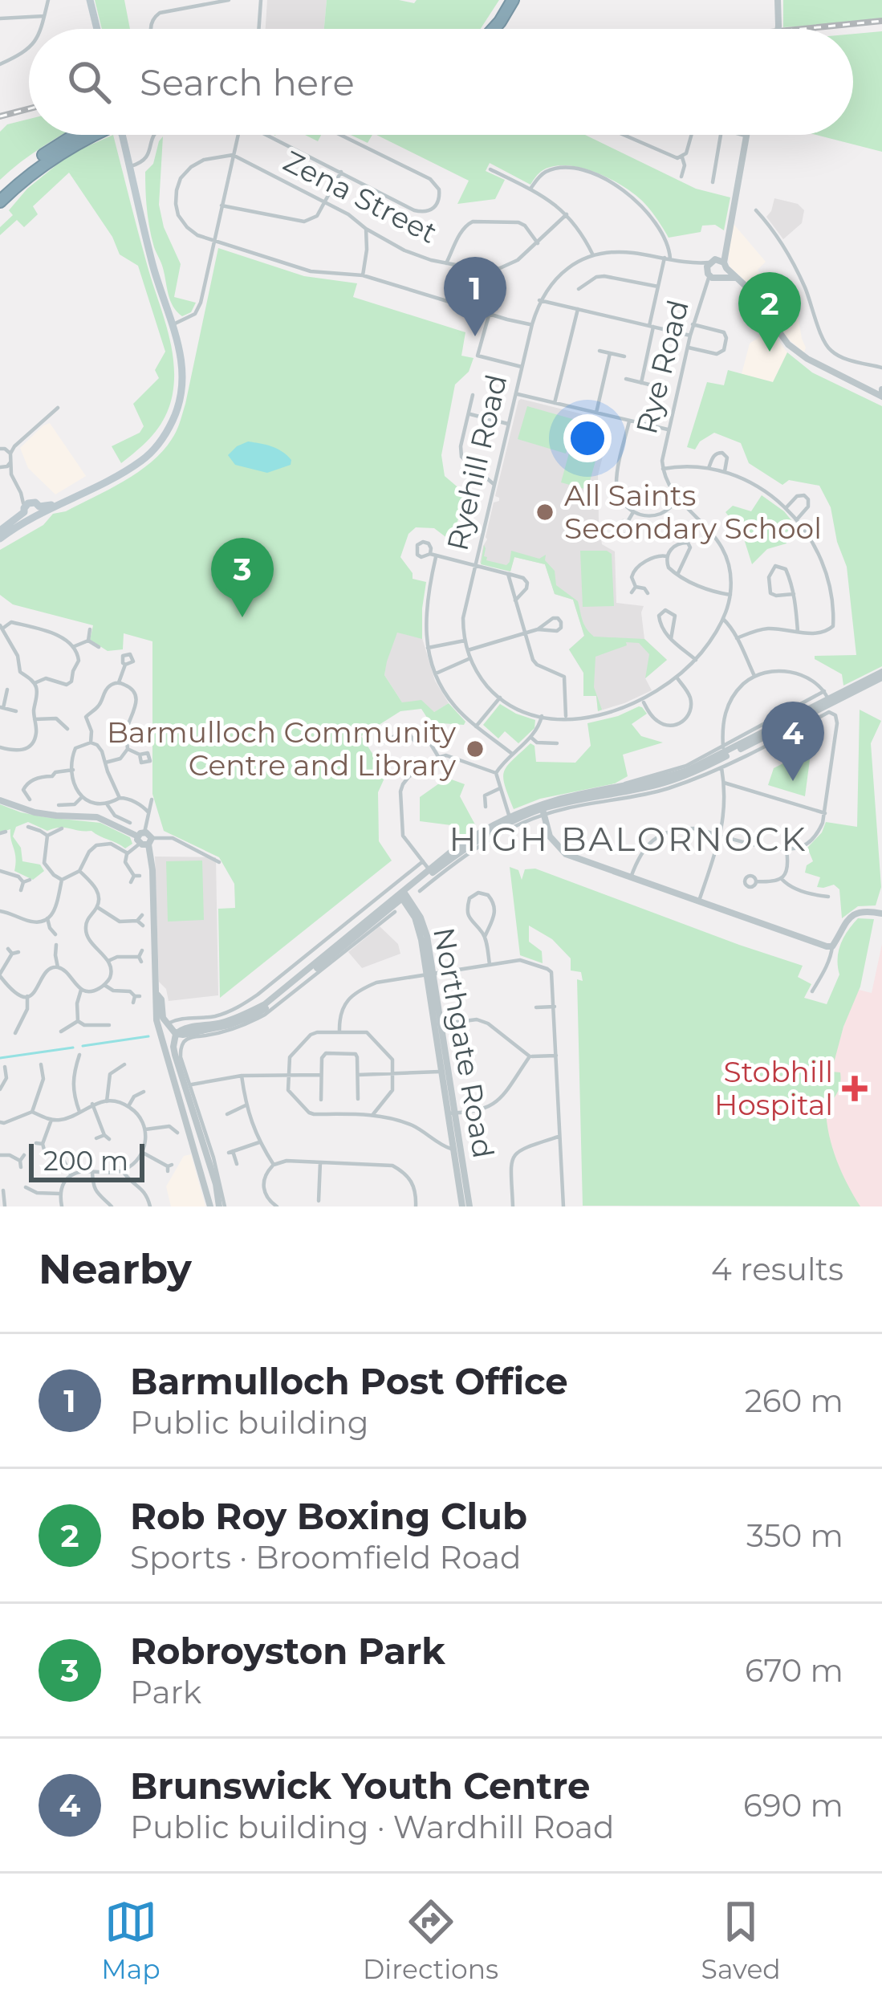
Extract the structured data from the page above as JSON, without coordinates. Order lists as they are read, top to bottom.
{
  "streets": {
    "street": [
      "Zena Street",
      "Rye Road",
      "Ryehill Road",
      "Northgate Road"
    ]
  },
  "crossings": [
    ["Rye Road", "Ryehill Road"]
  ],
  "districts": ["HIGH BALORNOCK"],
  "places": {
    "other": ["All Saints Secondary School", "Barmulloch Community Centre and Library"],
    "health": ["Stobhill Hospital"]
  },
  "scale_bar": "200 m",
  "page": {
    "search": "Search here",
    "pins": [
      "1",
      "2",
      "3",
      "4"
    ],
    "scale": "200 m",
    "heading": ["Nearby", "4 results"],
    "list": [
      {
        "mark": "1",
        "name": "Barmulloch Post Office",
        "note": "Public building",
        "value": "260 m"
      },
      {
        "mark": "2",
        "name": "Rob Roy Boxing Club",
        "note": "Sports · Broomfield Road",
        "value": "350 m"
      },
      {
        "mark": "3",
        "name": "Robroyston Park",
        "note": "Park",
        "value": "670 m"
      },
      {
        "mark": "4",
        "name": "Brunswick Youth Centre",
        "note": "Public building · Wardhill Road",
        "value": "690 m"
      }
    ],
    "nav": ["Map", "Directions", "Saved"]
  }
}
